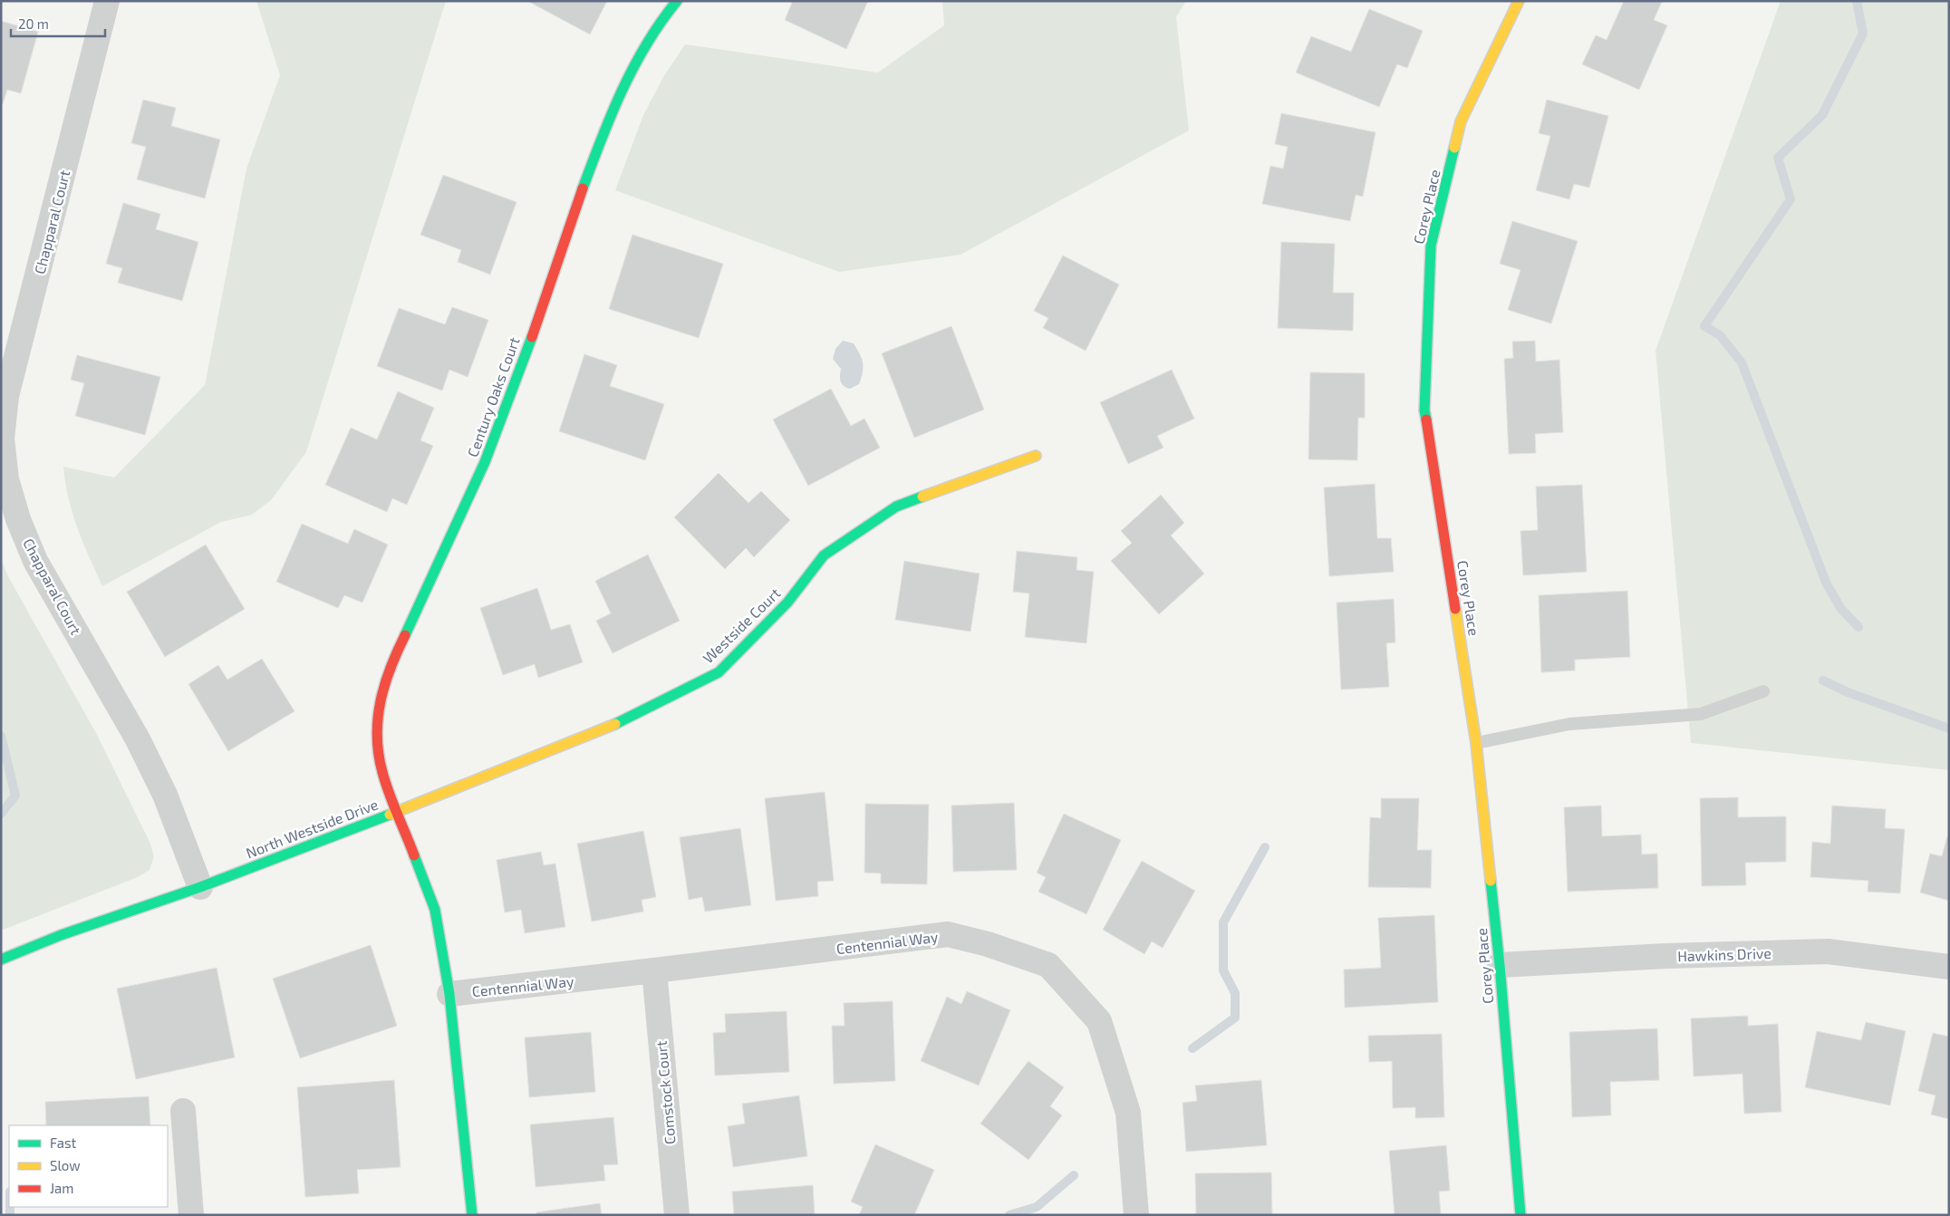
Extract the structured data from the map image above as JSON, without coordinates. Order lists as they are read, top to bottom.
{
  "streets": {
    "street": [
      "Corey Place",
      "Chapparal Court",
      "Century Oaks Court",
      "Westside Court",
      "North Westside Drive",
      "Centennial Way",
      "Hawkins Drive",
      "Comstock Court"
    ]
  },
  "crossings": [
    ["Corey Place", "Hawkins Drive"],
    ["Chapparal Court", "North Westside Drive"],
    ["Century Oaks Court", "Westside Court"],
    ["Century Oaks Court", "North Westside Drive"],
    ["Westside Court", "North Westside Drive"],
    ["North Westside Drive", "Centennial Way"],
    ["Centennial Way", "Comstock Court"]
  ],
  "legend": ["Fast", "Slow", "Jam"],
  "scale_bar": "20 m"
}
